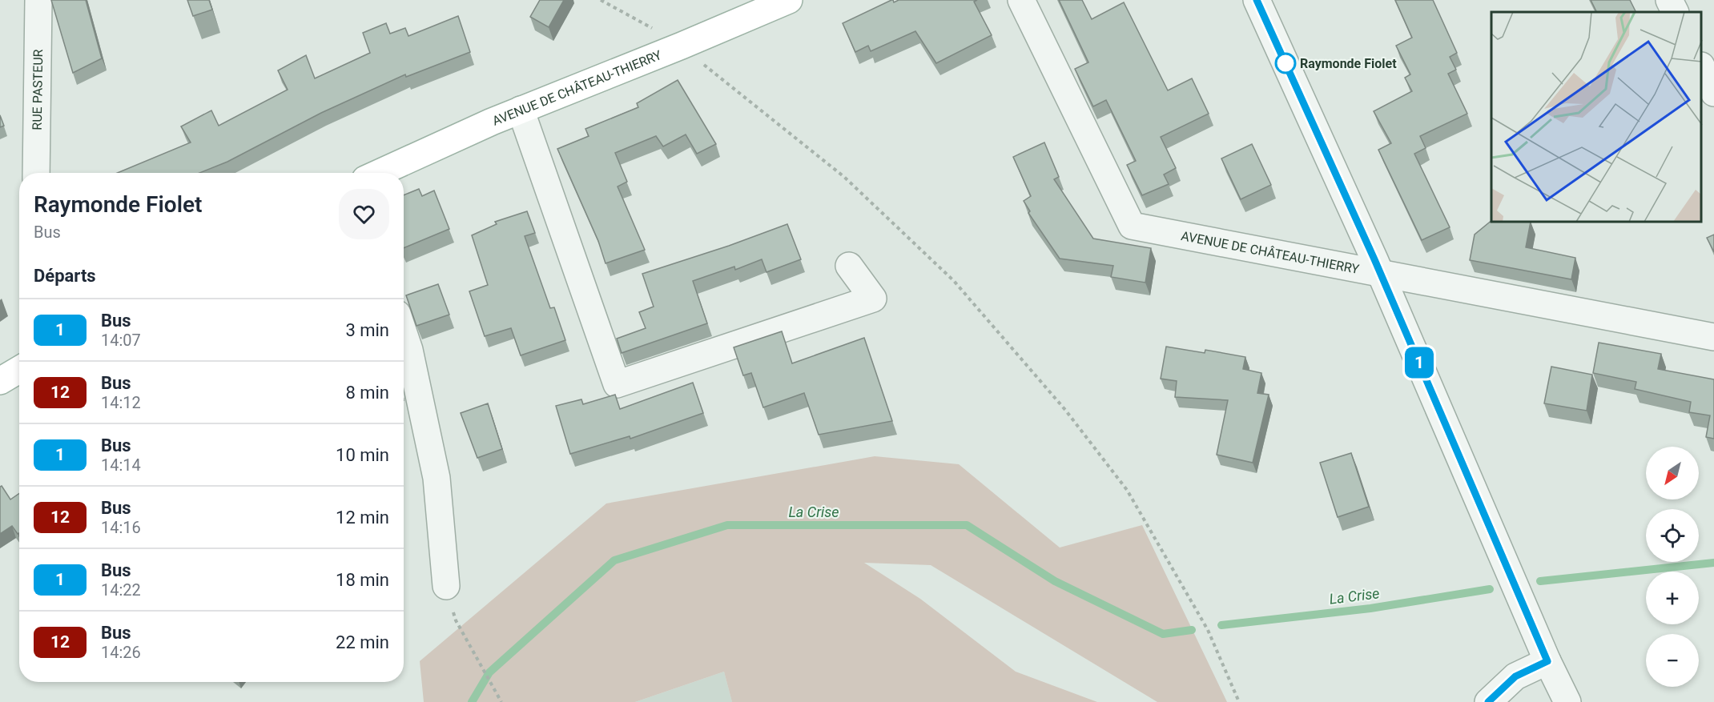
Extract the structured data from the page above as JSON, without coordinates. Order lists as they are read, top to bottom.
{
  "streets": {
    "main road": ["AVENUE DE CHÂTEAU-THIERRY"],
    "street": ["RUE PASTEUR"]
  },
  "water": ["La Crise"],
  "places": ["Raymonde Fiolet"],
  "lines": ["bus line 1"],
  "north": "bottom left",
  "page": {
    "on_map": "1",
    "heading": [
      ["Raymonde Fiolet", "Bus"],
      "Départs"
    ],
    "list": [
      {
        "mark": "1",
        "name": "Bus",
        "note": "14:07",
        "value": "3 min"
      },
      {
        "mark": "12",
        "name": "Bus",
        "note": "14:12",
        "value": "8 min"
      },
      {
        "mark": "1",
        "name": "Bus",
        "note": "14:14",
        "value": "10 min"
      },
      {
        "mark": "12",
        "name": "Bus",
        "note": "14:16",
        "value": "12 min"
      },
      {
        "mark": "1",
        "name": "Bus",
        "note": "14:22",
        "value": "18 min"
      },
      {
        "mark": "12",
        "name": "Bus",
        "note": "14:26",
        "value": "22 min"
      }
    ],
    "map_buttons": ["+", "−"]
  }
}
